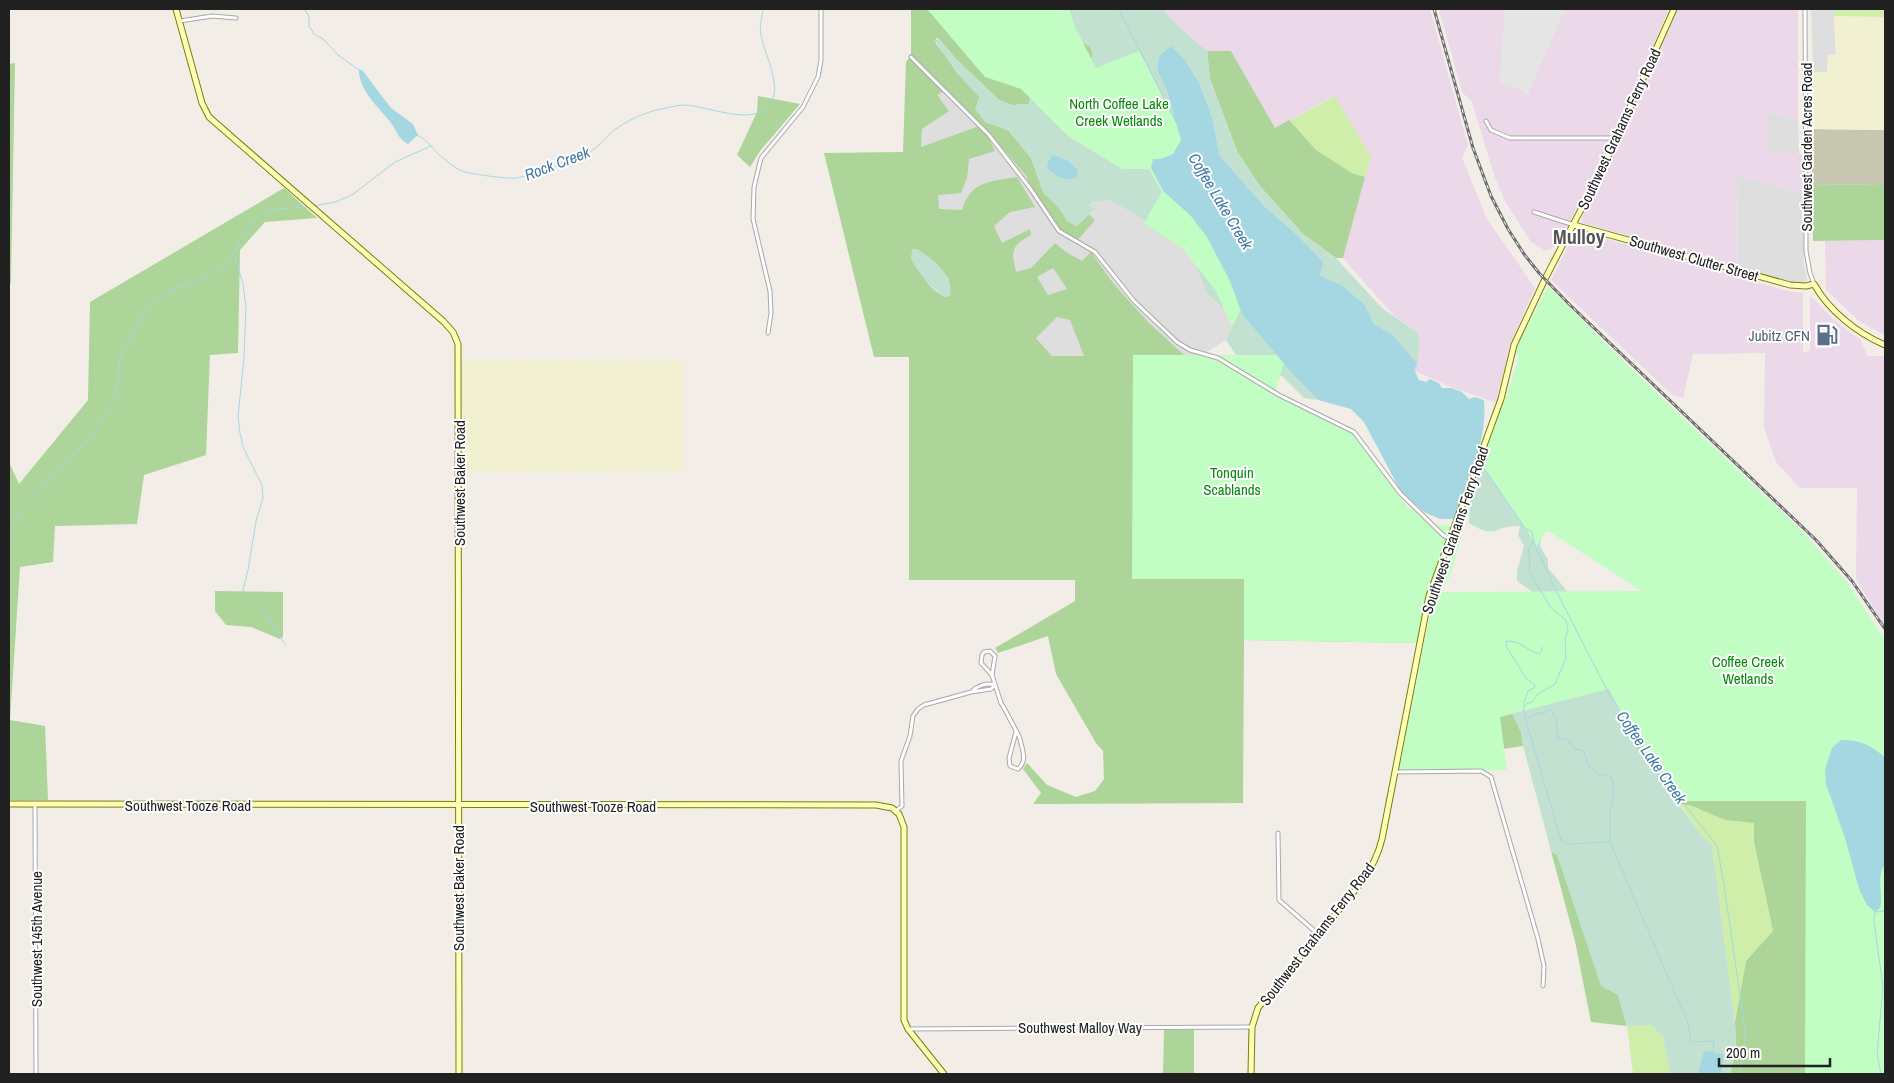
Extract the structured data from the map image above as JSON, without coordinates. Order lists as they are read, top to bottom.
{
  "streets": {
    "main road": [
      "Southwest Grahams Ferry Road",
      "Southwest Clutter Street",
      "Southwest Baker Road",
      "Southwest Tooze Road"
    ],
    "street": ["Southwest Garden Acres Road", "Southwest 145th Avenue", "Southwest Malloy Way"]
  },
  "crossings": [
    ["Southwest Grahams Ferry Road", "Southwest Clutter Street"],
    ["Southwest Grahams Ferry Road", "Southwest Malloy Way"],
    ["Southwest Garden Acres Road", "Southwest Clutter Street"],
    ["Southwest Baker Road", "Southwest Tooze Road"],
    ["Southwest Tooze Road", "Southwest 145th Avenue"]
  ],
  "districts": ["Mulloy"],
  "water": ["Rock Creek", "Coffee Lake Creek"],
  "parks": ["North Coffee Lake Creek Wetlands", "Tonquin Scablands", "Coffee Creek Wetlands"],
  "places": {
    "fuel station": ["Jubitz CFN"]
  },
  "scale_bar": "200 m"
}
